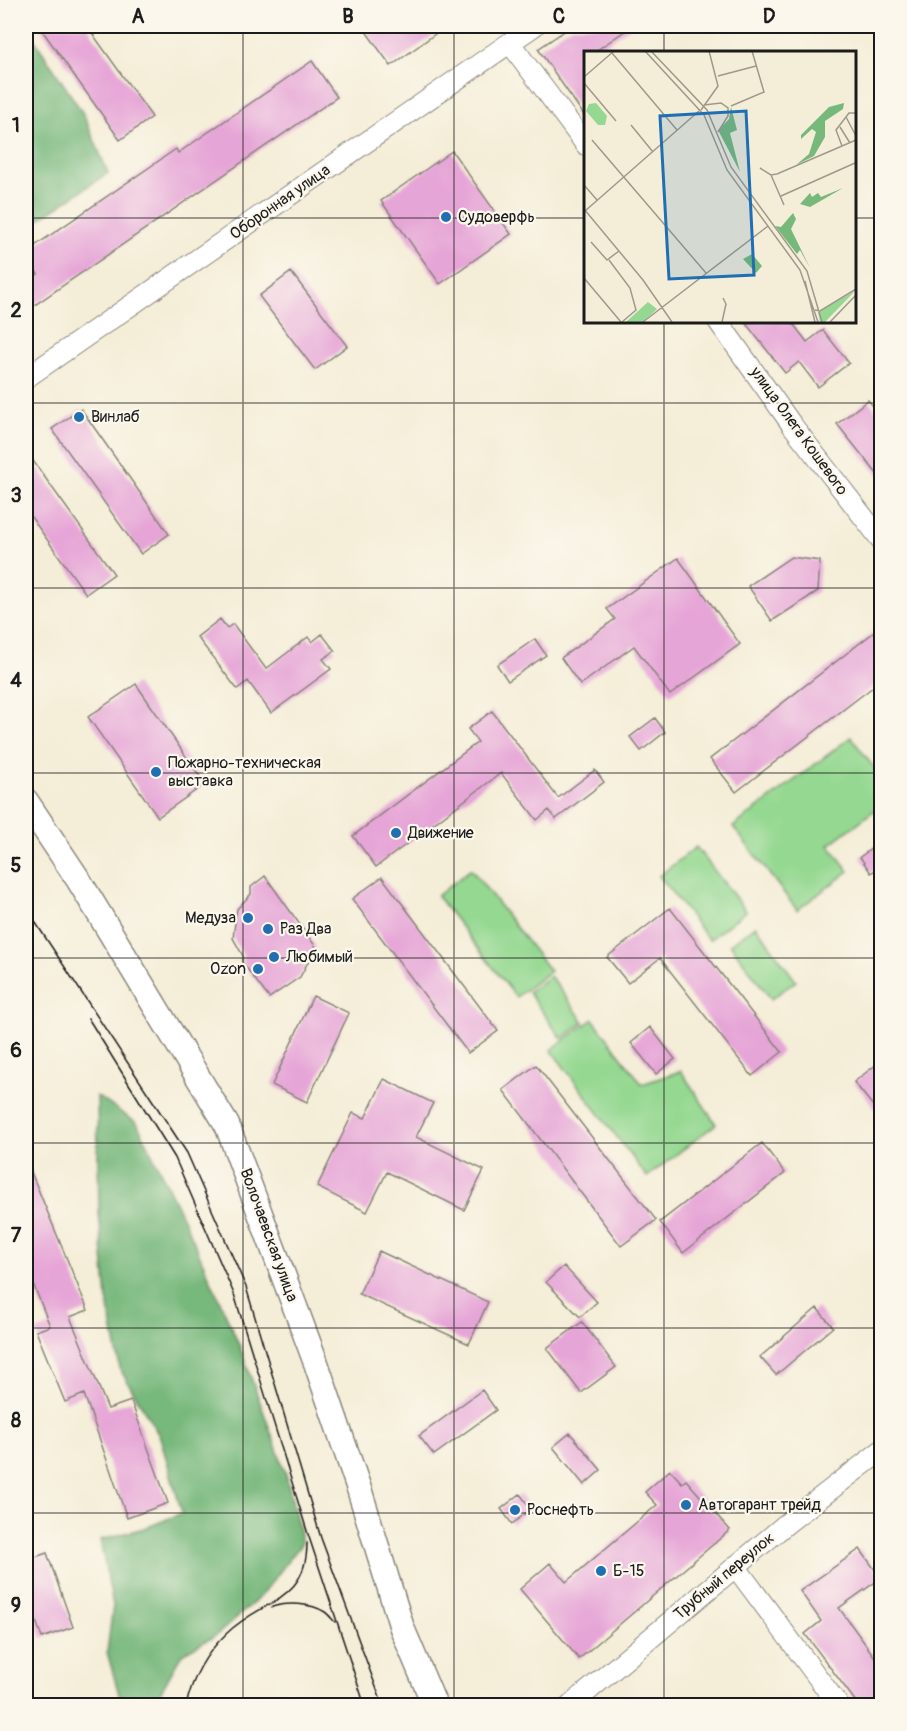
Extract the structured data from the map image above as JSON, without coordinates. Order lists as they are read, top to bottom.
{
  "streets": {
    "main road": ["Волочаевская улица"],
    "street": ["Оборонная улица", "улица Олега Кошевого", "Трубный переулок"]
  },
  "places": [
    "Судоверфь",
    "Винлаб",
    "Пожарно-техническая выставка",
    "Движение",
    "Медуза",
    "Раз Два",
    "Любимый",
    "Ozon",
    "Автогарант трейд",
    "Роснефть",
    "Б-15"
  ],
  "grid": {
    "columns": [
      "A",
      "B",
      "C",
      "D"
    ],
    "rows": [
      "1",
      "2",
      "3",
      "4",
      "5",
      "6",
      "7",
      "8",
      "9"
    ]
  }
}
